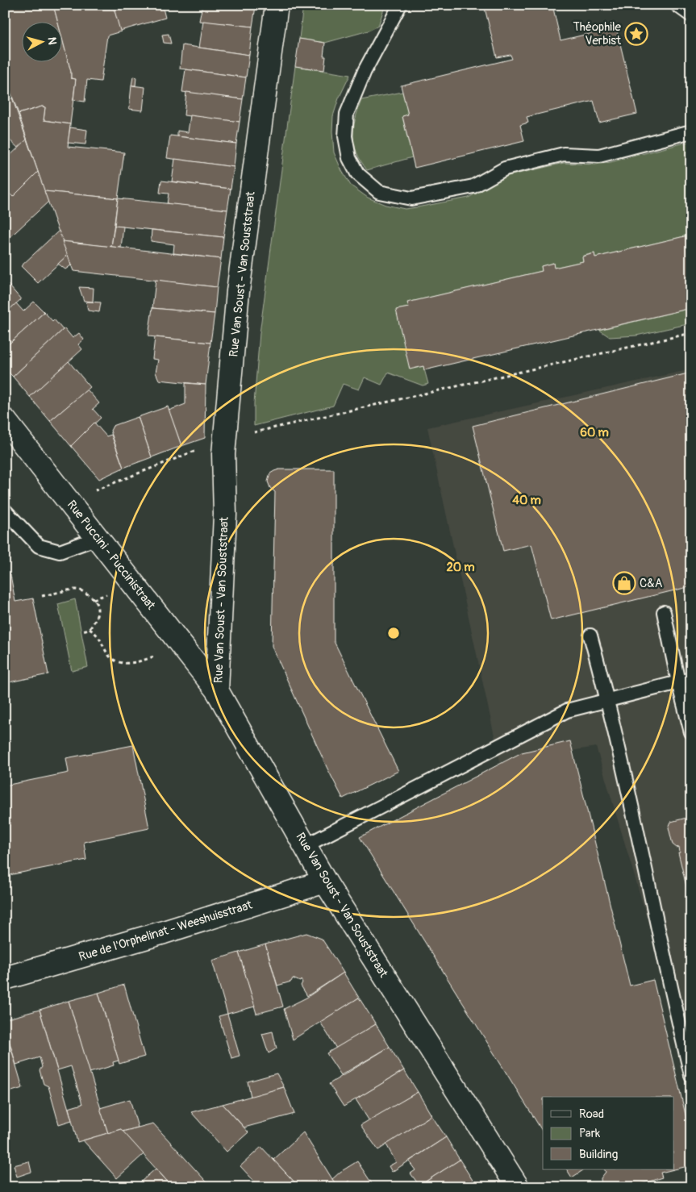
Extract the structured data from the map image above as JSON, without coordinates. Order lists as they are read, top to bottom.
{
  "streets": {
    "street": ["Rue Van Soust - Van Souststraat", "Rue Puccini - Puccinistraat", "Rue de l'Orphelinat - Weeshuisstraat"]
  },
  "crossings": [
    ["Rue Van Soust - Van Souststraat", "Rue Puccini - Puccinistraat"],
    ["Rue Van Soust - Van Souststraat", "Rue de l'Orphelinat - Weeshuisstraat"]
  ],
  "places": {
    "place": ["Théophile Verbist"],
    "shop": ["C&A"]
  },
  "legend": ["Road", "Park", "Building"],
  "north": "right",
  "rings": ["60 m", "40 m", "20 m"]
}
